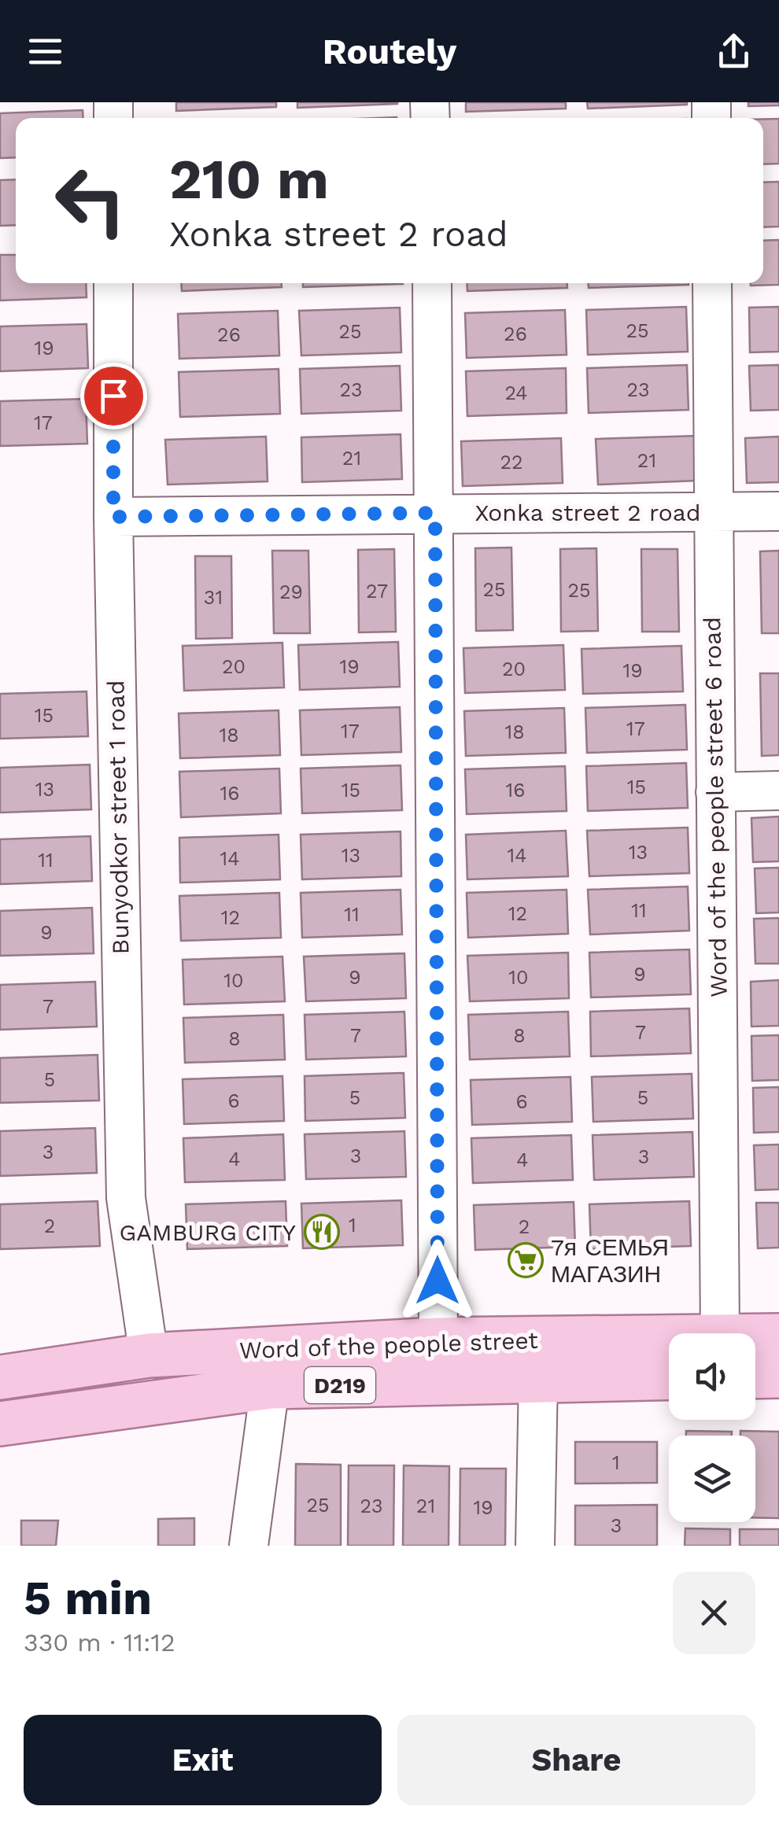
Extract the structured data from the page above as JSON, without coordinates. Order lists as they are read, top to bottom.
{
  "streets": {
    "main road": ["Word of the people street", "D219"],
    "street": ["Xonka street 2 road", "Word of the people street 6 road", "Bunyodkor street 1 road"]
  },
  "crossings": [
    ["Xonka street 2 road", "Word of the people street 6 road"],
    ["Xonka street 2 road", "Bunyodkor street 1 road"],
    ["Bunyodkor street 1 road", "Word of the people street"]
  ],
  "places": {
    "restaurant": ["GAMBURG CITY"],
    "supermarket": ["7я СЕМЬЯ МАГАЗИН"]
  },
  "house_numbers": [
    "25",
    "25",
    "26",
    "26",
    "19",
    "23",
    "23",
    "24",
    "17",
    "21",
    "21",
    "22",
    "25",
    "25",
    "27",
    "29",
    "31",
    "20",
    "19",
    "20",
    "19",
    "15",
    "17",
    "17",
    "18",
    "18",
    "15",
    "13",
    "15",
    "16",
    "16",
    "13",
    "13",
    "14",
    "14",
    "11",
    "11",
    "12",
    "11",
    "12",
    "9",
    "9",
    "9",
    "10",
    "10",
    "7",
    "7",
    "7",
    "8",
    "8",
    "5",
    "5",
    "5",
    "6",
    "6",
    "3",
    "3",
    "3",
    "4",
    "4",
    "1",
    "2",
    "2",
    "1",
    "25",
    "23",
    "21",
    "19",
    "3"
  ],
  "page": {
    "header": "Routely",
    "turn": ["210 m", "Xonka street 2 road"],
    "heading": ["5 min", "330 m · 11:12"],
    "buttons": ["Exit", "Share"]
  }
}
